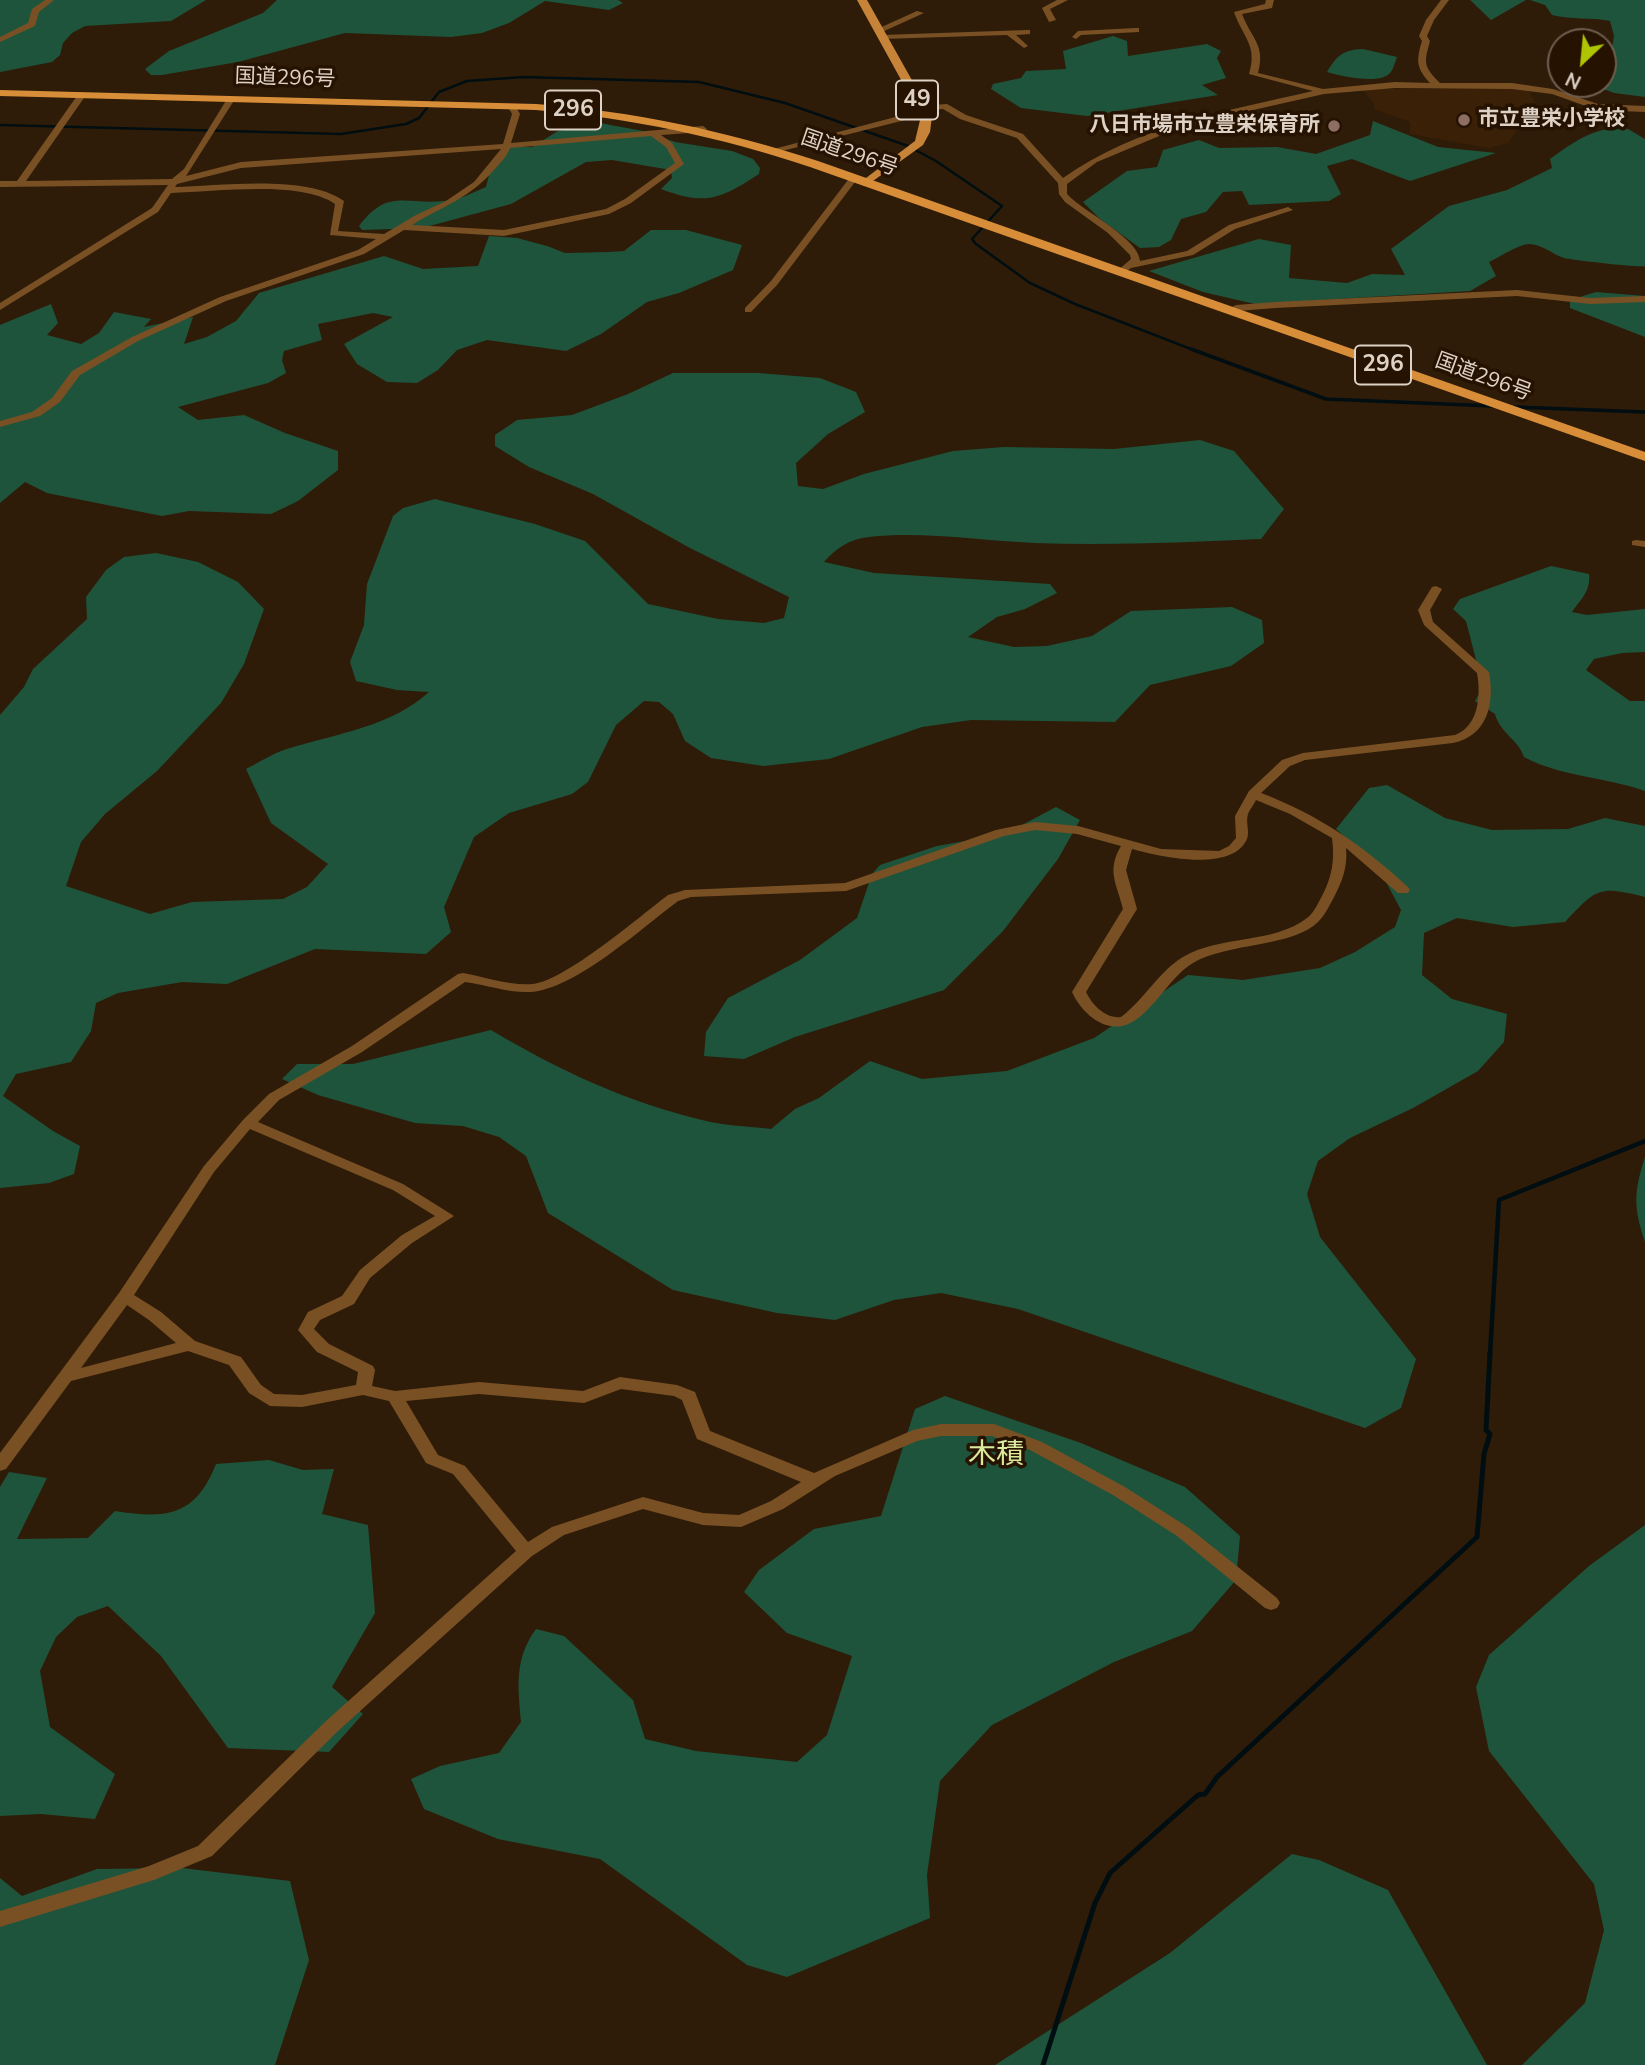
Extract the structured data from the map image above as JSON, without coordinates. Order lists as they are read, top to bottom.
{
  "streets": {
    "highway": ["国道296号", "296"],
    "main road": ["49"]
  },
  "crossings": [
    ["国道296号", "49"]
  ],
  "districts": ["木積"],
  "places": ["市立豊栄小学校", "八日市場市立豊栄保育所"],
  "north": "bottom left"
}
